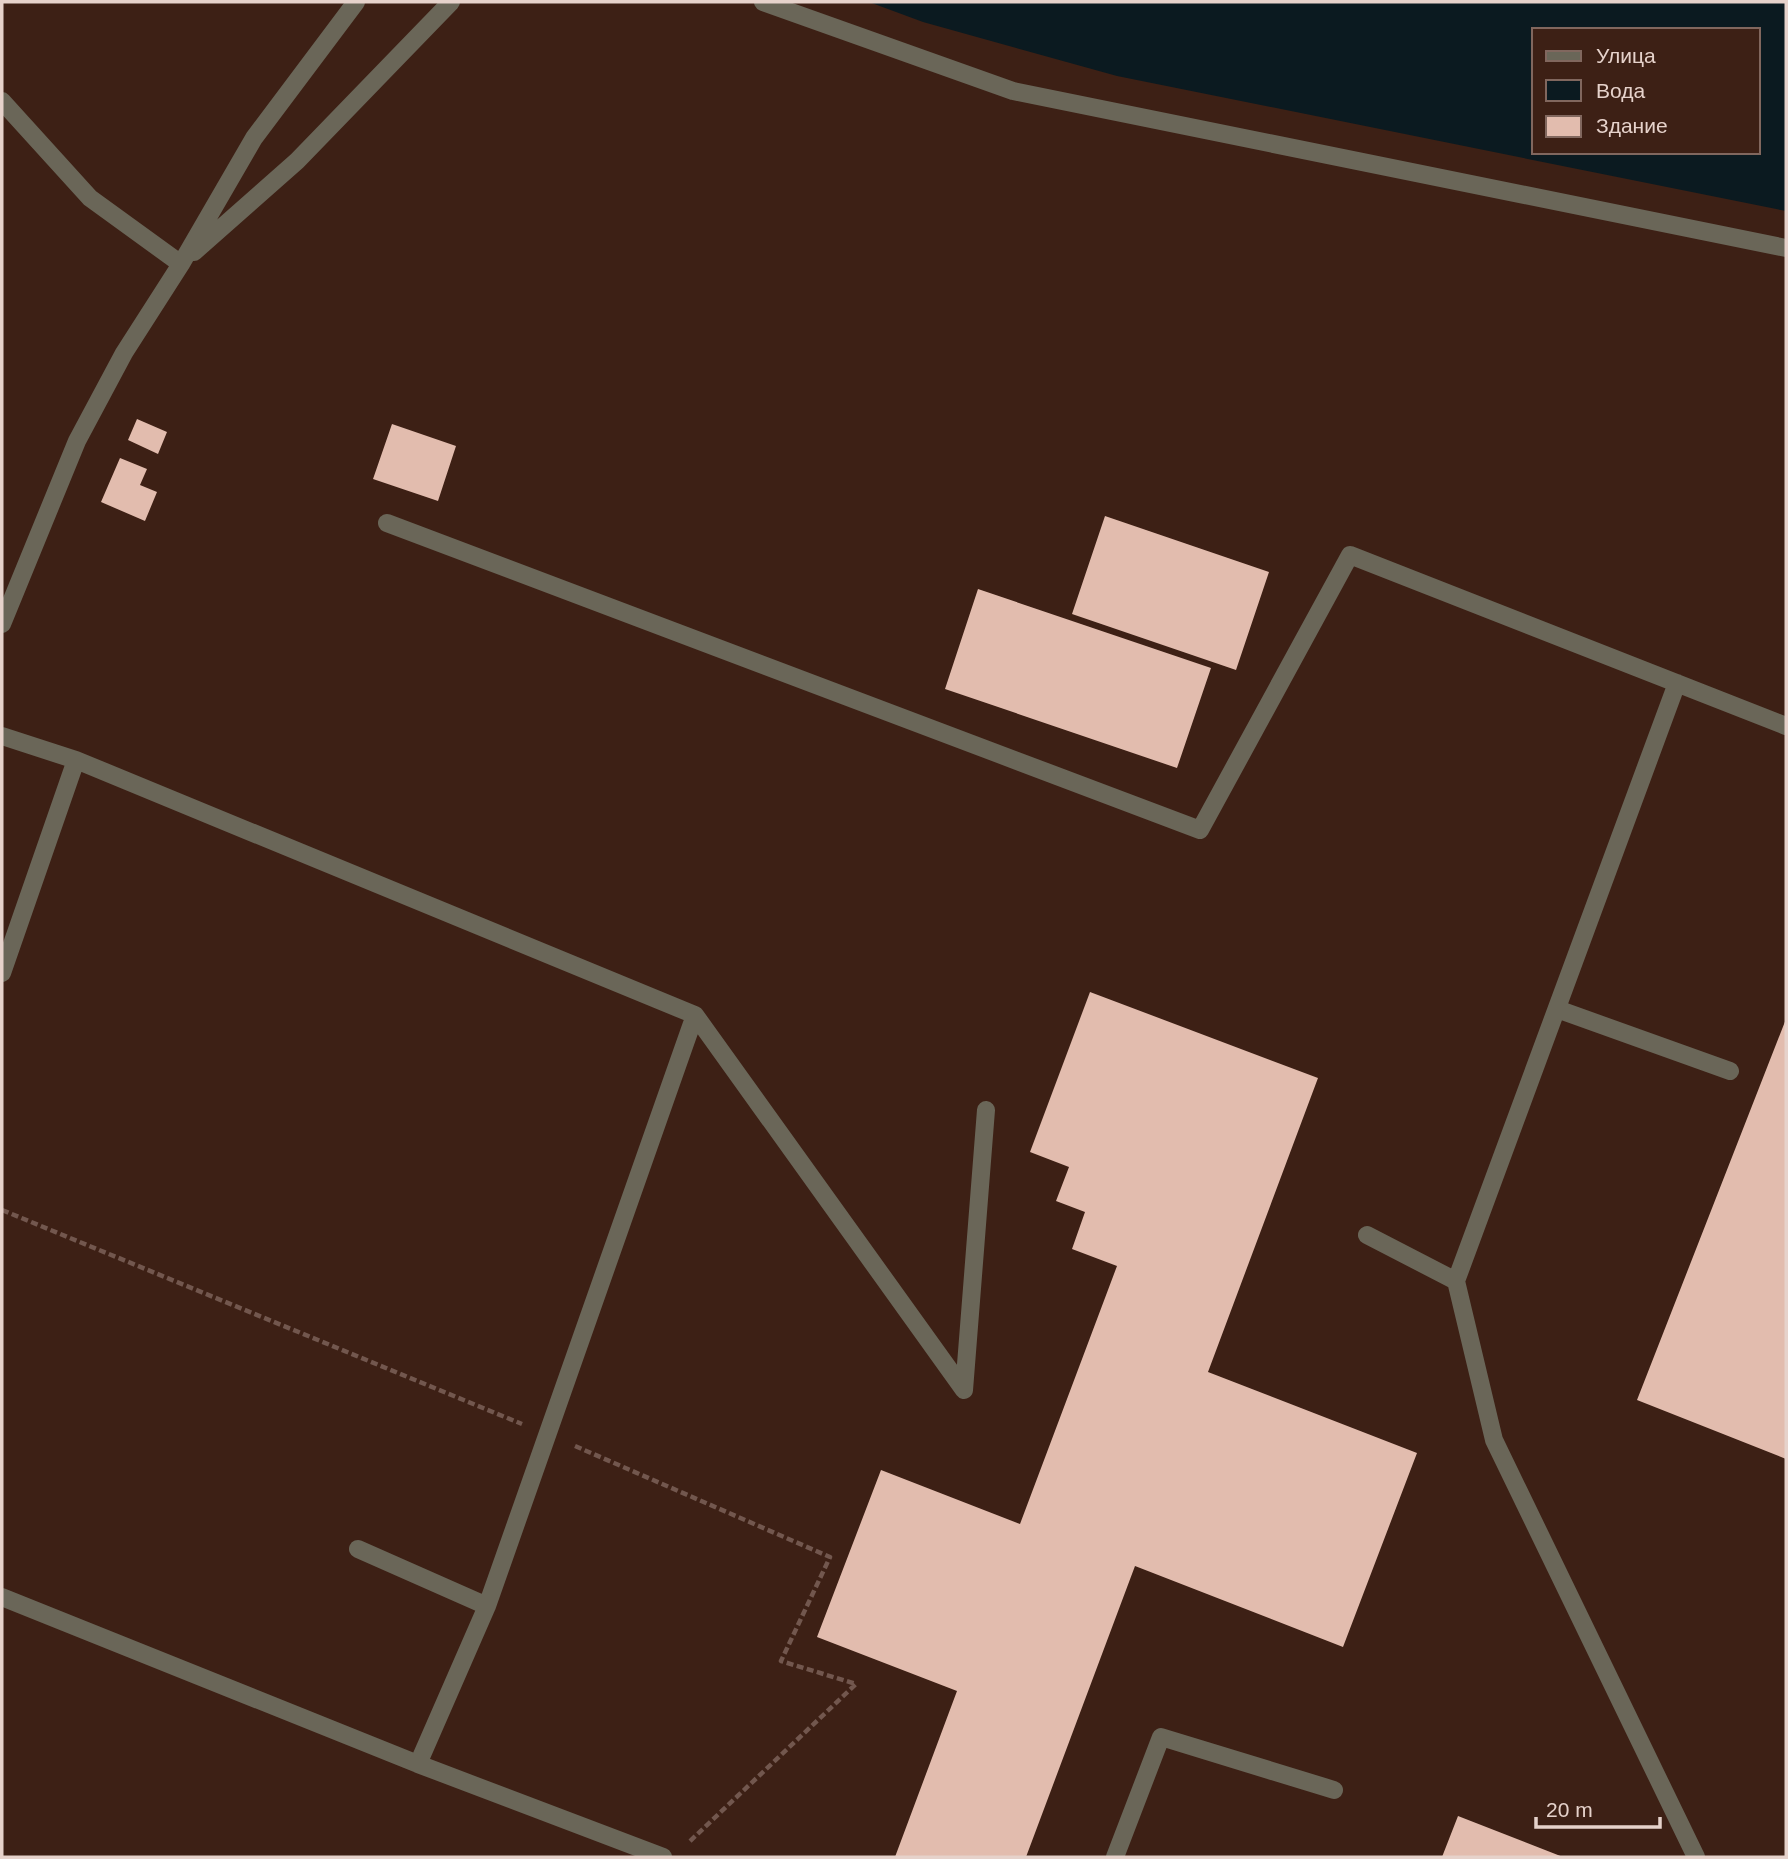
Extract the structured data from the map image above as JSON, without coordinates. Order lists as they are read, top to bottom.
{
  "legend": ["Улица", "Вода", "Здание"],
  "scale_bar": "20 m"
}
